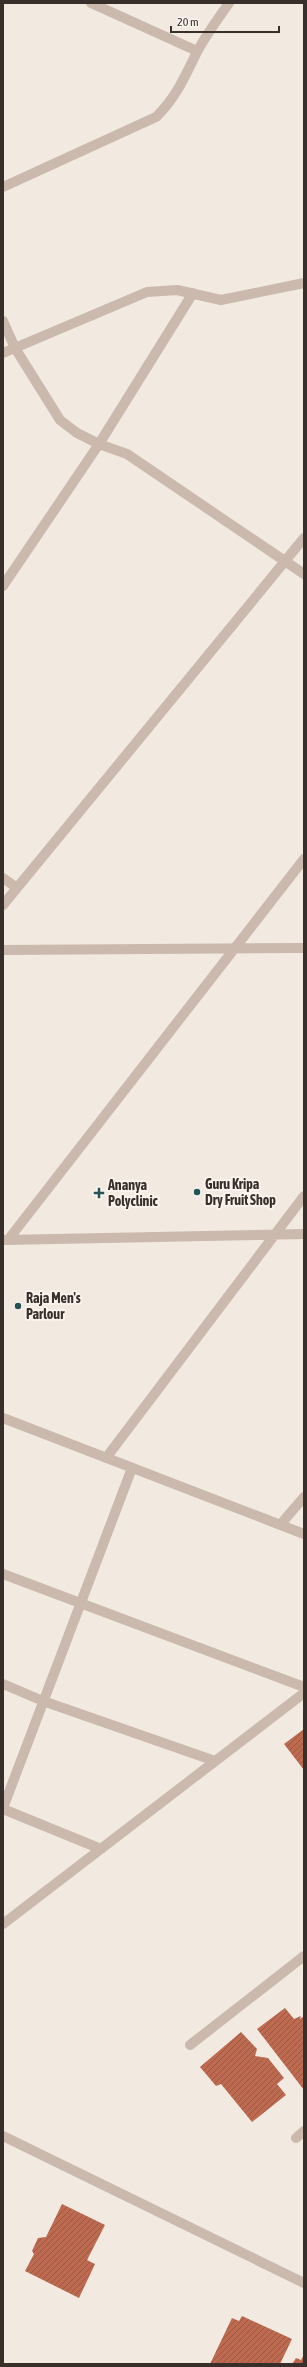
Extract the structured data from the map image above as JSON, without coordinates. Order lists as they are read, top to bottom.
{
  "places": {
    "other": ["Guru Kripa Dry Fruit Shop", "Raja Men's Parlour"],
    "health": ["Ananya Polyclinic"]
  },
  "scale_bar": "20 m"
}
